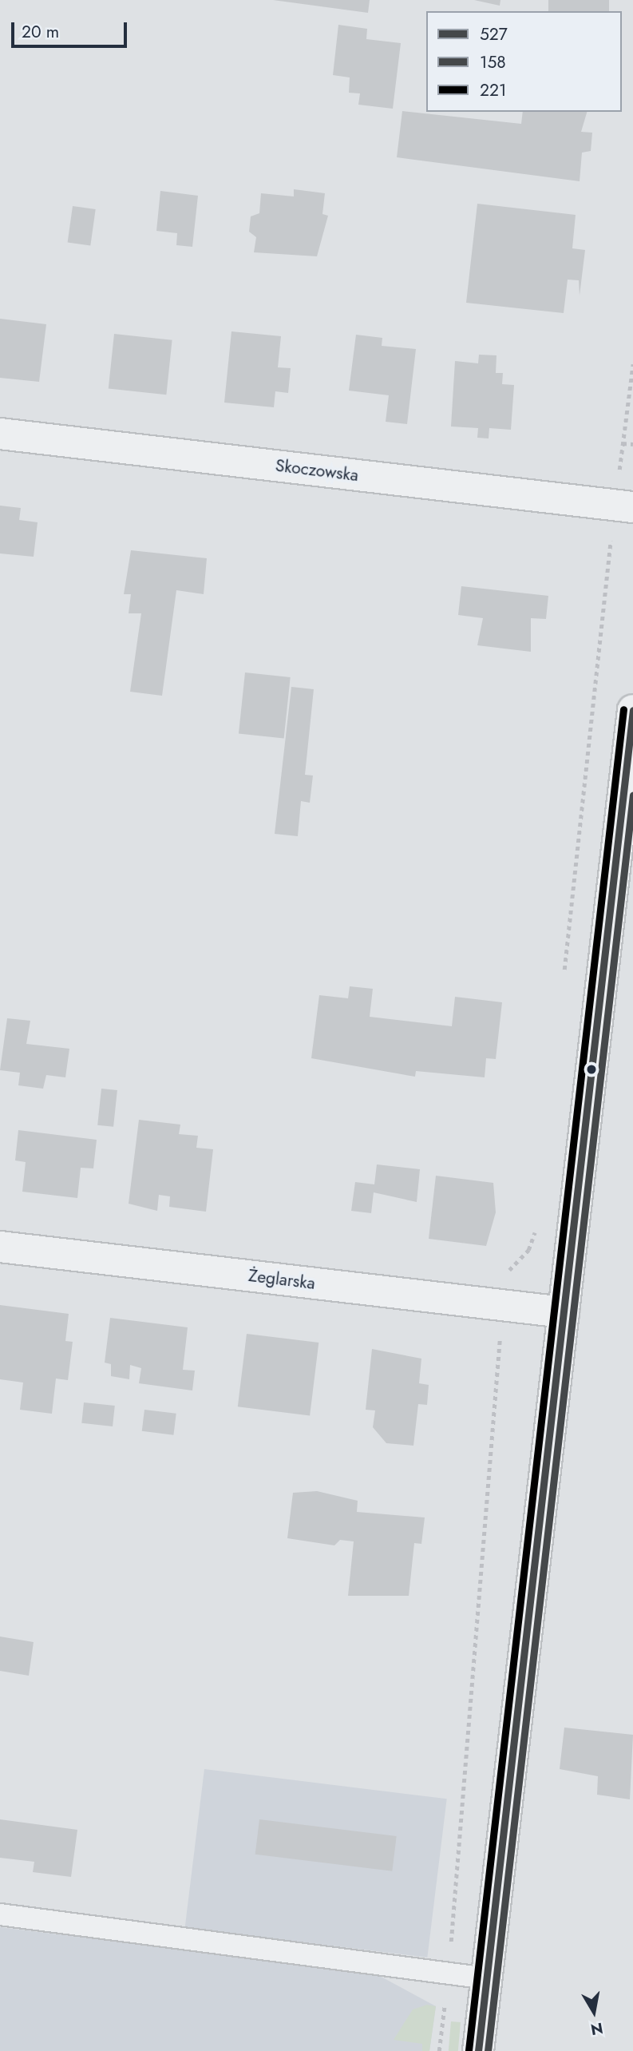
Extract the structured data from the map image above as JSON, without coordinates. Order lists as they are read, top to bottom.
{
  "streets": {
    "street": ["Skoczowska", "Żeglarska"]
  },
  "lines": ["transit line 221", "transit line 527", "transit line 158"],
  "legend": ["527", "158", "221"],
  "scale_bar": "20 m",
  "north": "bottom"
}
